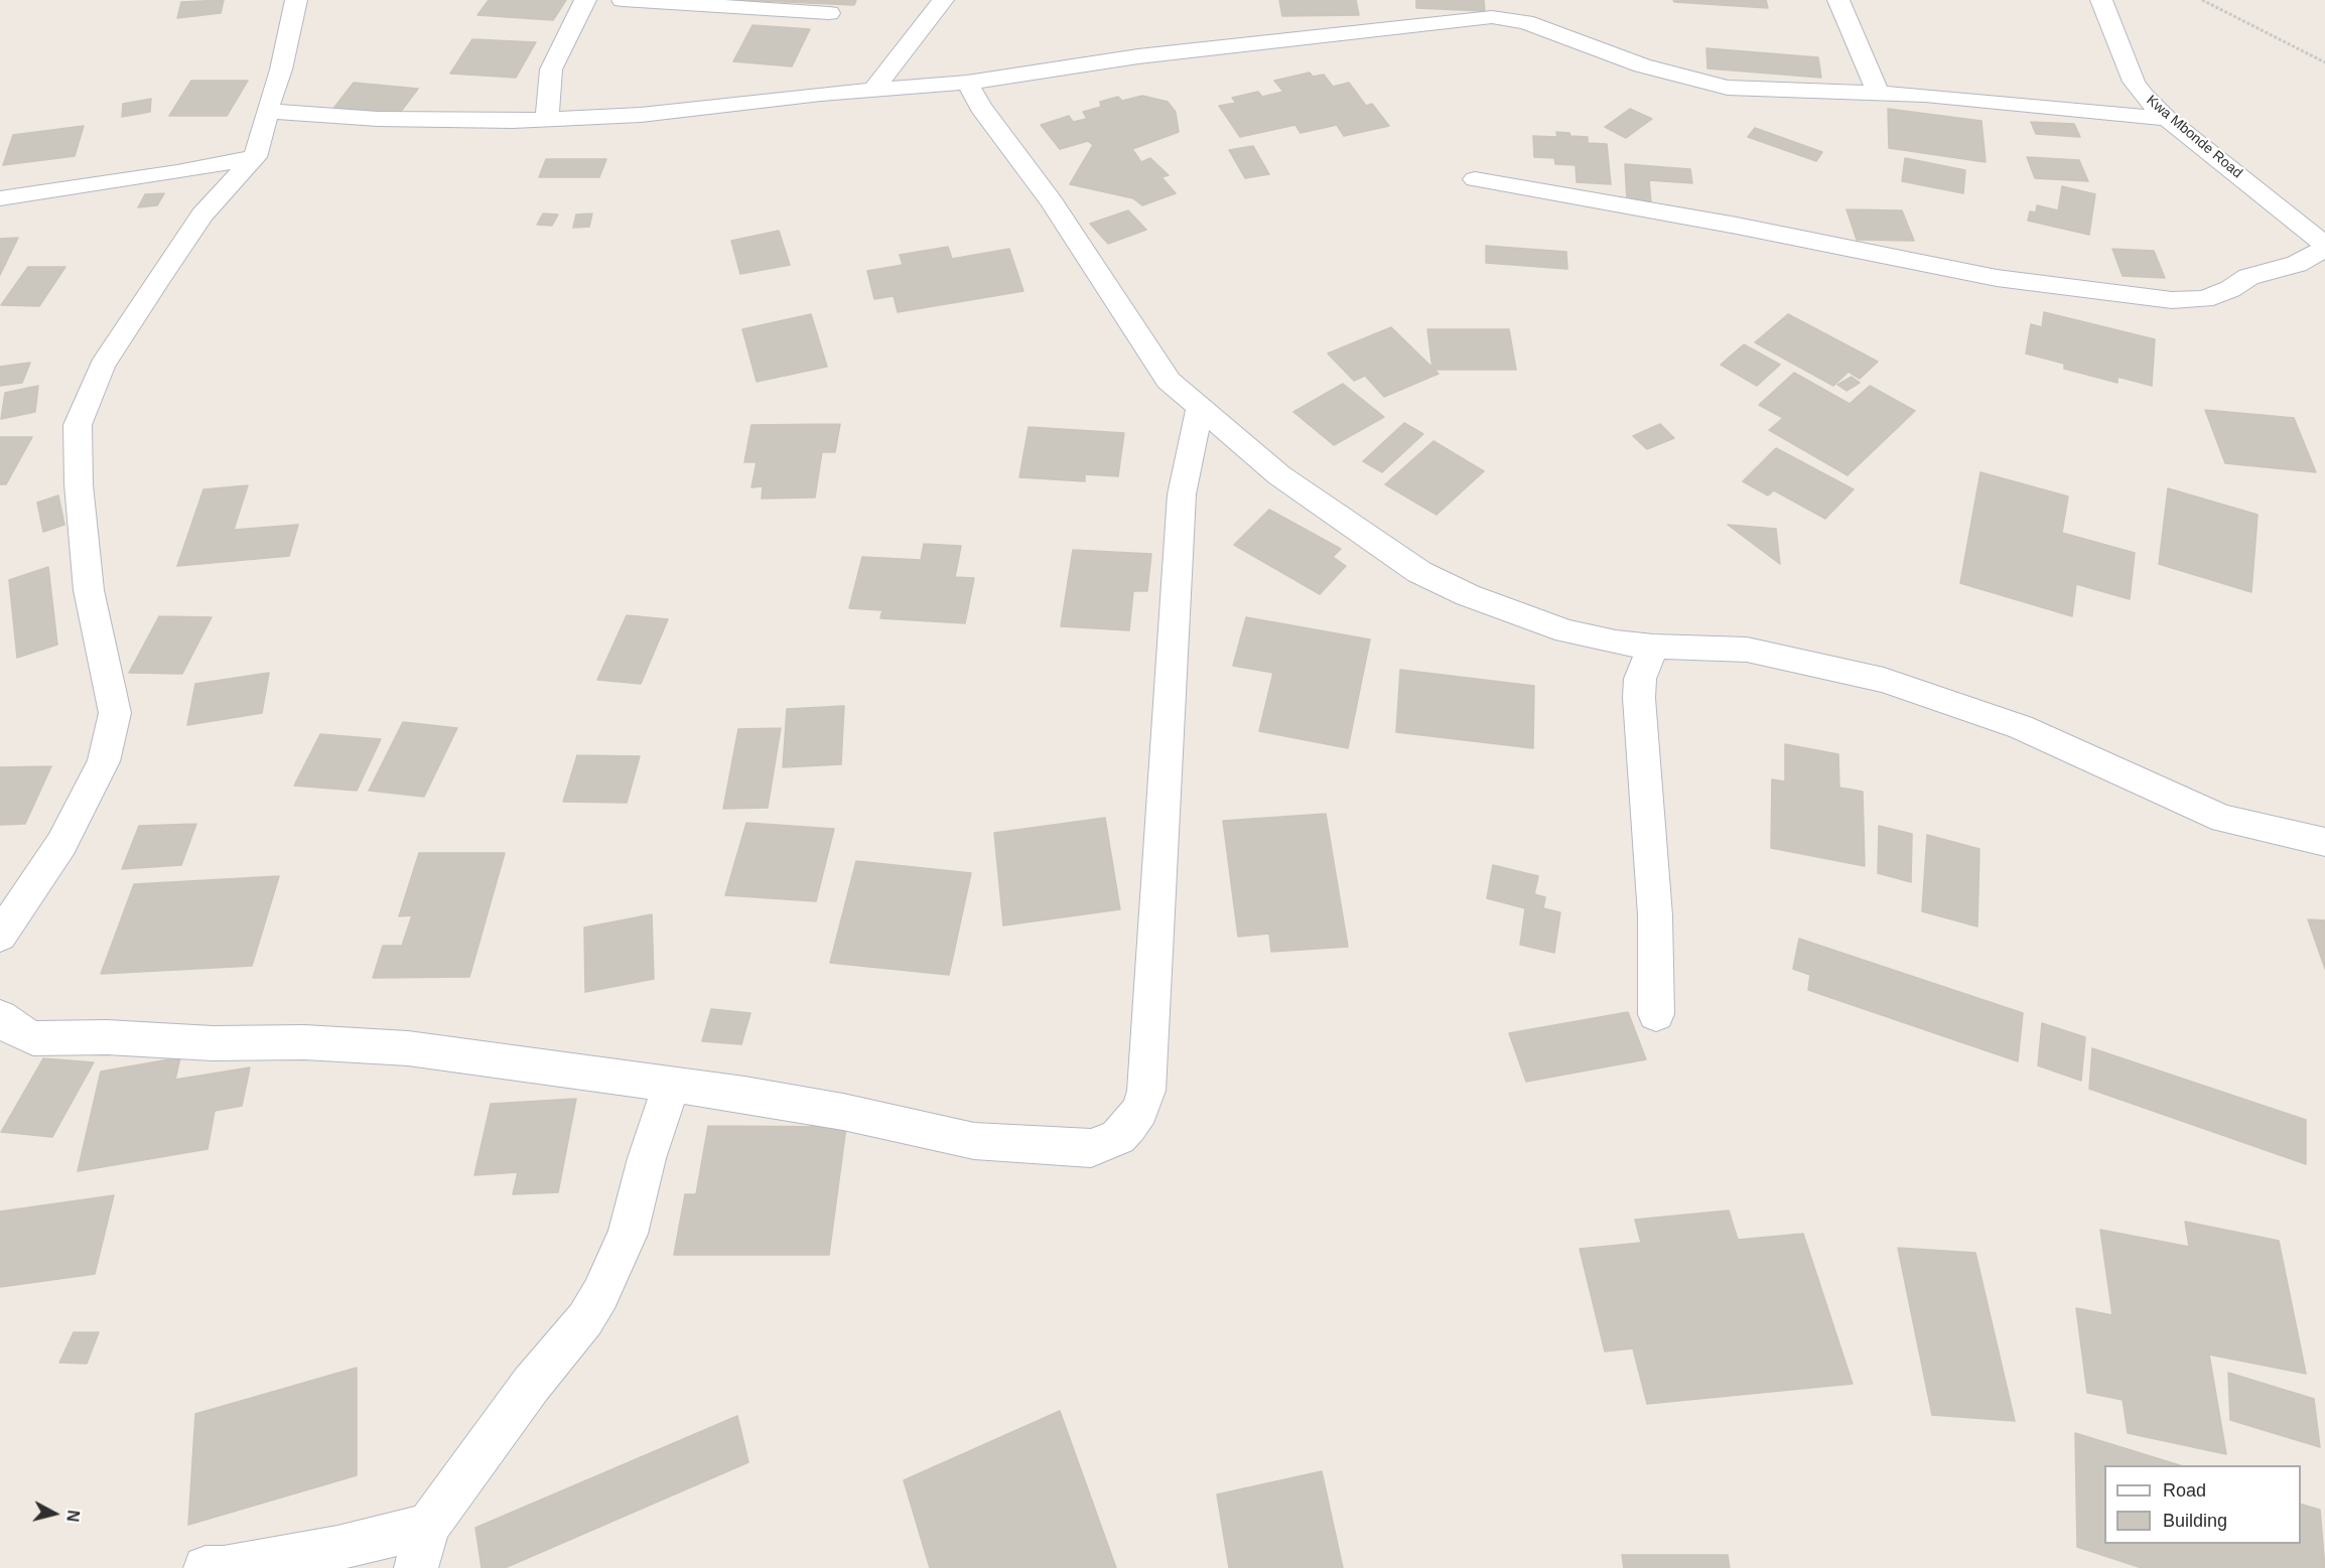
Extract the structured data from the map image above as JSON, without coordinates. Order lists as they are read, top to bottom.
{
  "streets": {
    "street": ["Kwa Mbonde Road"]
  },
  "legend": ["Road", "Building"],
  "north": "right"
}
